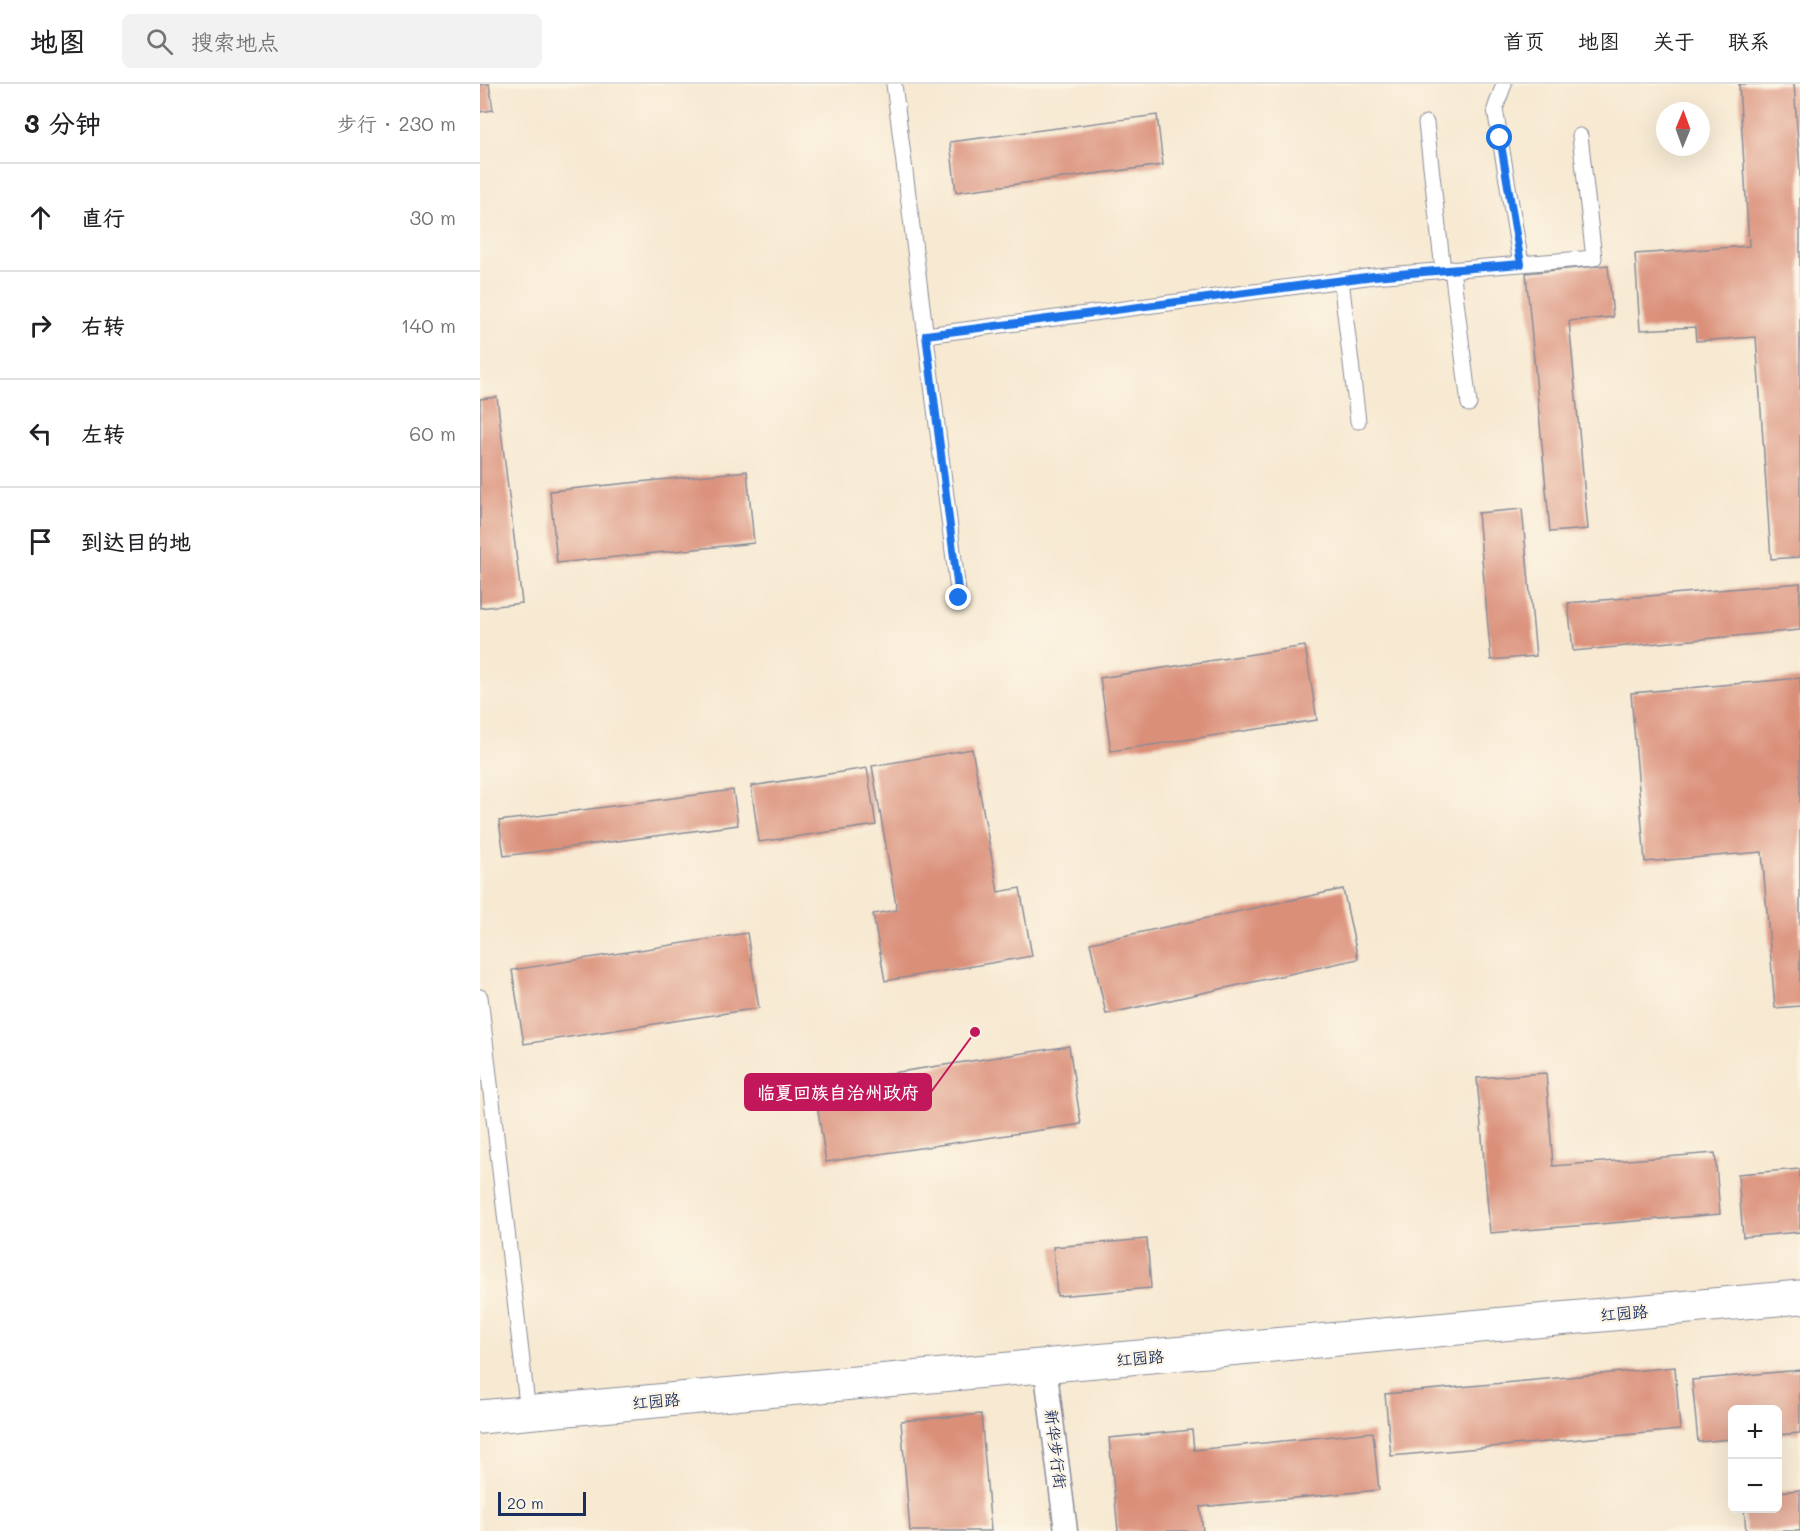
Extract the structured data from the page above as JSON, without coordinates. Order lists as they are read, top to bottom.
{
  "streets": {
    "main road": ["红园路"],
    "street": ["新华步行街"]
  },
  "crossings": [
    ["红园路", "新华步行街"]
  ],
  "places": ["临夏回族自治州政府"],
  "scale_bar": "20 m",
  "north": "top",
  "page": {
    "header": "地图",
    "search": "搜索地点",
    "nav": [
      "首页",
      "地图",
      "关于",
      "联系"
    ],
    "heading": ["3 分钟", "步行 · 230 m"],
    "list": [
      ["直行", "30 m"],
      ["右转", "140 m"],
      ["左转", "60 m"],
      "到达目的地"
    ],
    "map_buttons": ["+", "−"],
    "scale": "20 m"
  }
}
